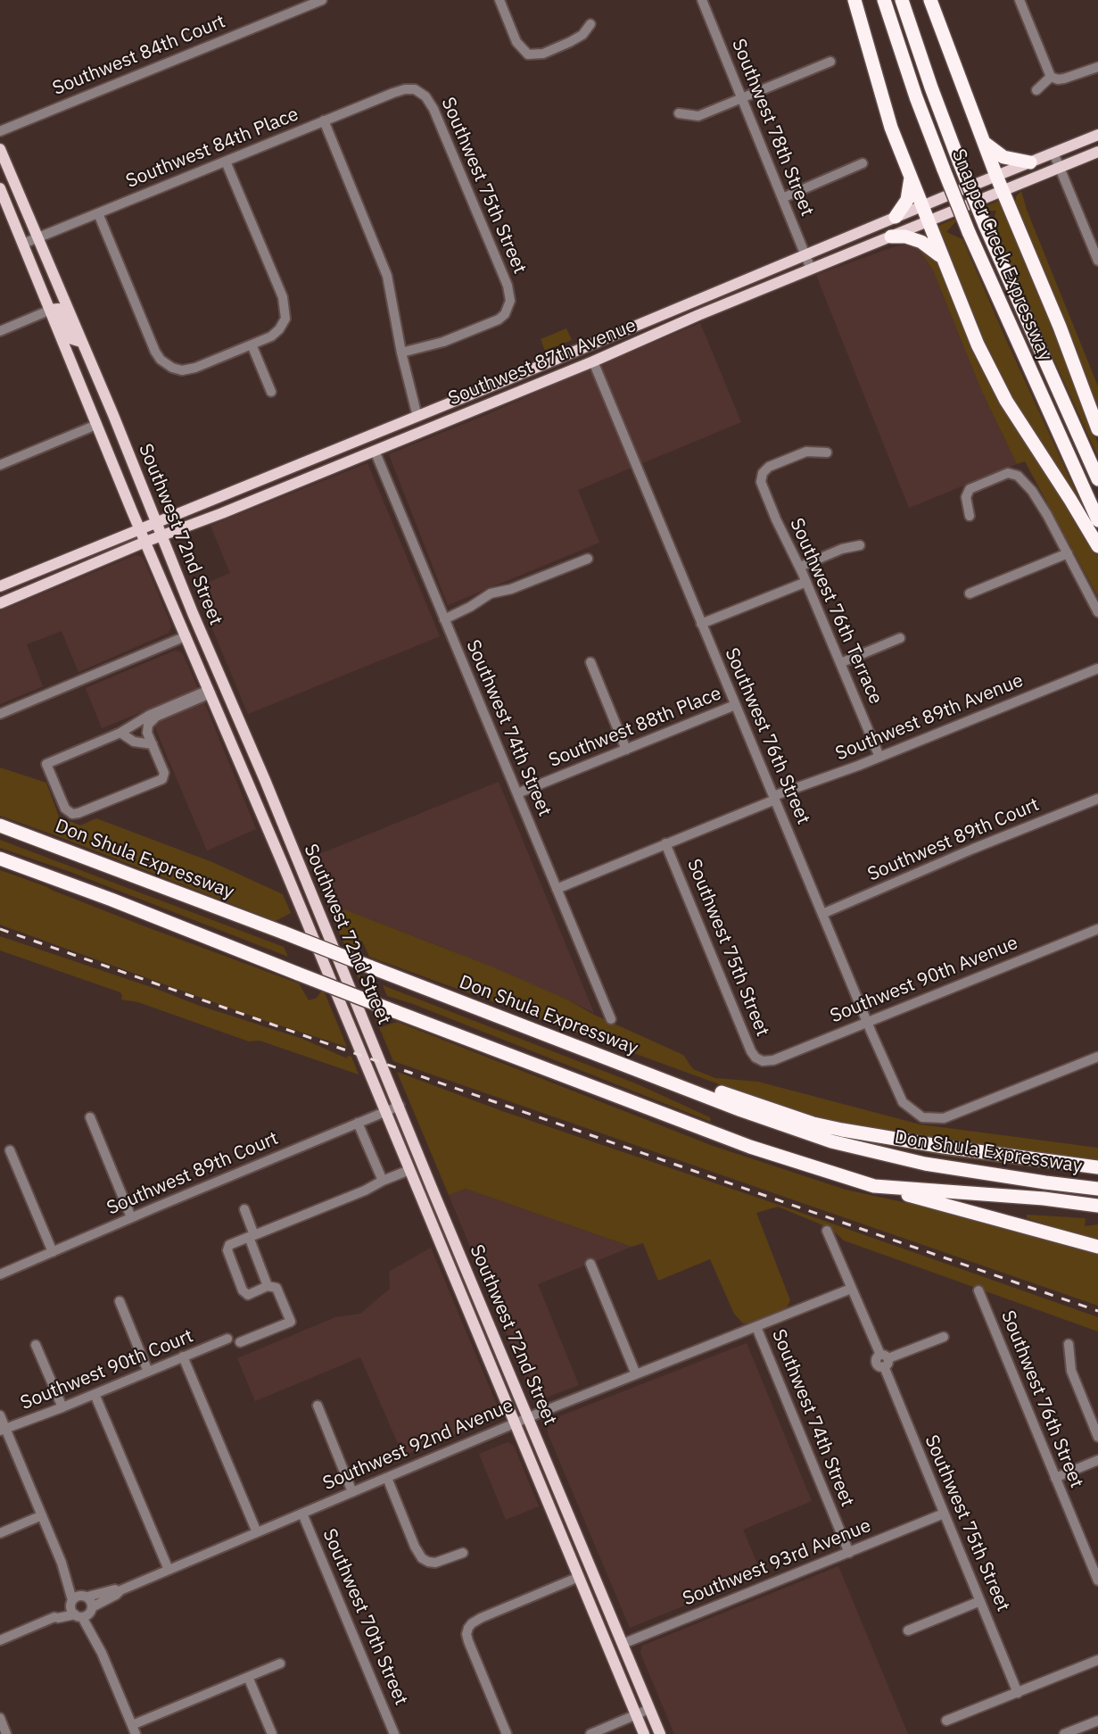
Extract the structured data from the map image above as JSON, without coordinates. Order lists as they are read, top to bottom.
{
  "streets": {
    "highway": ["Snapper Creek Expressway", "Don Shula Expressway"],
    "main road": ["Southwest 87th Avenue", "Southwest 72nd Street"],
    "street": [
      "Southwest 84th Court",
      "Southwest 78th Street",
      "Southwest 84th Place",
      "Southwest 75th Street",
      "Southwest 76th Terrace",
      "Southwest 89th Avenue",
      "Southwest 88th Place",
      "Southwest 74th Street",
      "Southwest 76th Street",
      "Southwest 89th Court",
      "Southwest 90th Avenue",
      "Southwest 90th Court",
      "Southwest 92nd Avenue",
      "Southwest 93rd Avenue",
      "Southwest 70th Street"
    ]
  },
  "crossings": [
    ["Southwest 78th Street", "Southwest 87th Avenue"],
    ["Southwest 84th Place", "Southwest 75th Street"],
    ["Southwest 84th Place", "Southwest 72nd Street"],
    ["Southwest 75th Street", "Southwest 89th Avenue"],
    ["Southwest 75th Street", "Southwest 90th Avenue"],
    ["Southwest 75th Street", "Southwest 92nd Avenue"],
    ["Southwest 75th Street", "Southwest 93rd Avenue"],
    ["Southwest 87th Avenue", "Southwest 72nd Street"],
    ["Southwest 87th Avenue", "Southwest 74th Street"],
    ["Southwest 87th Avenue", "Southwest 76th Street"],
    ["Southwest 72nd Street", "Southwest 89th Court"],
    ["Southwest 72nd Street", "Southwest 92nd Avenue"],
    ["Southwest 72nd Street", "Southwest 93rd Avenue"],
    ["Southwest 76th Terrace", "Southwest 89th Avenue"],
    ["Southwest 89th Avenue", "Southwest 74th Street"],
    ["Southwest 89th Avenue", "Southwest 76th Street"],
    ["Southwest 88th Place", "Southwest 74th Street"],
    ["Southwest 88th Place", "Southwest 76th Street"],
    ["Southwest 74th Street", "Southwest 92nd Avenue"],
    ["Southwest 74th Street", "Southwest 93rd Avenue"],
    ["Southwest 76th Street", "Southwest 89th Court"],
    ["Southwest 76th Street", "Southwest 90th Avenue"],
    ["Southwest 92nd Avenue", "Southwest 70th Street"]
  ]
}
